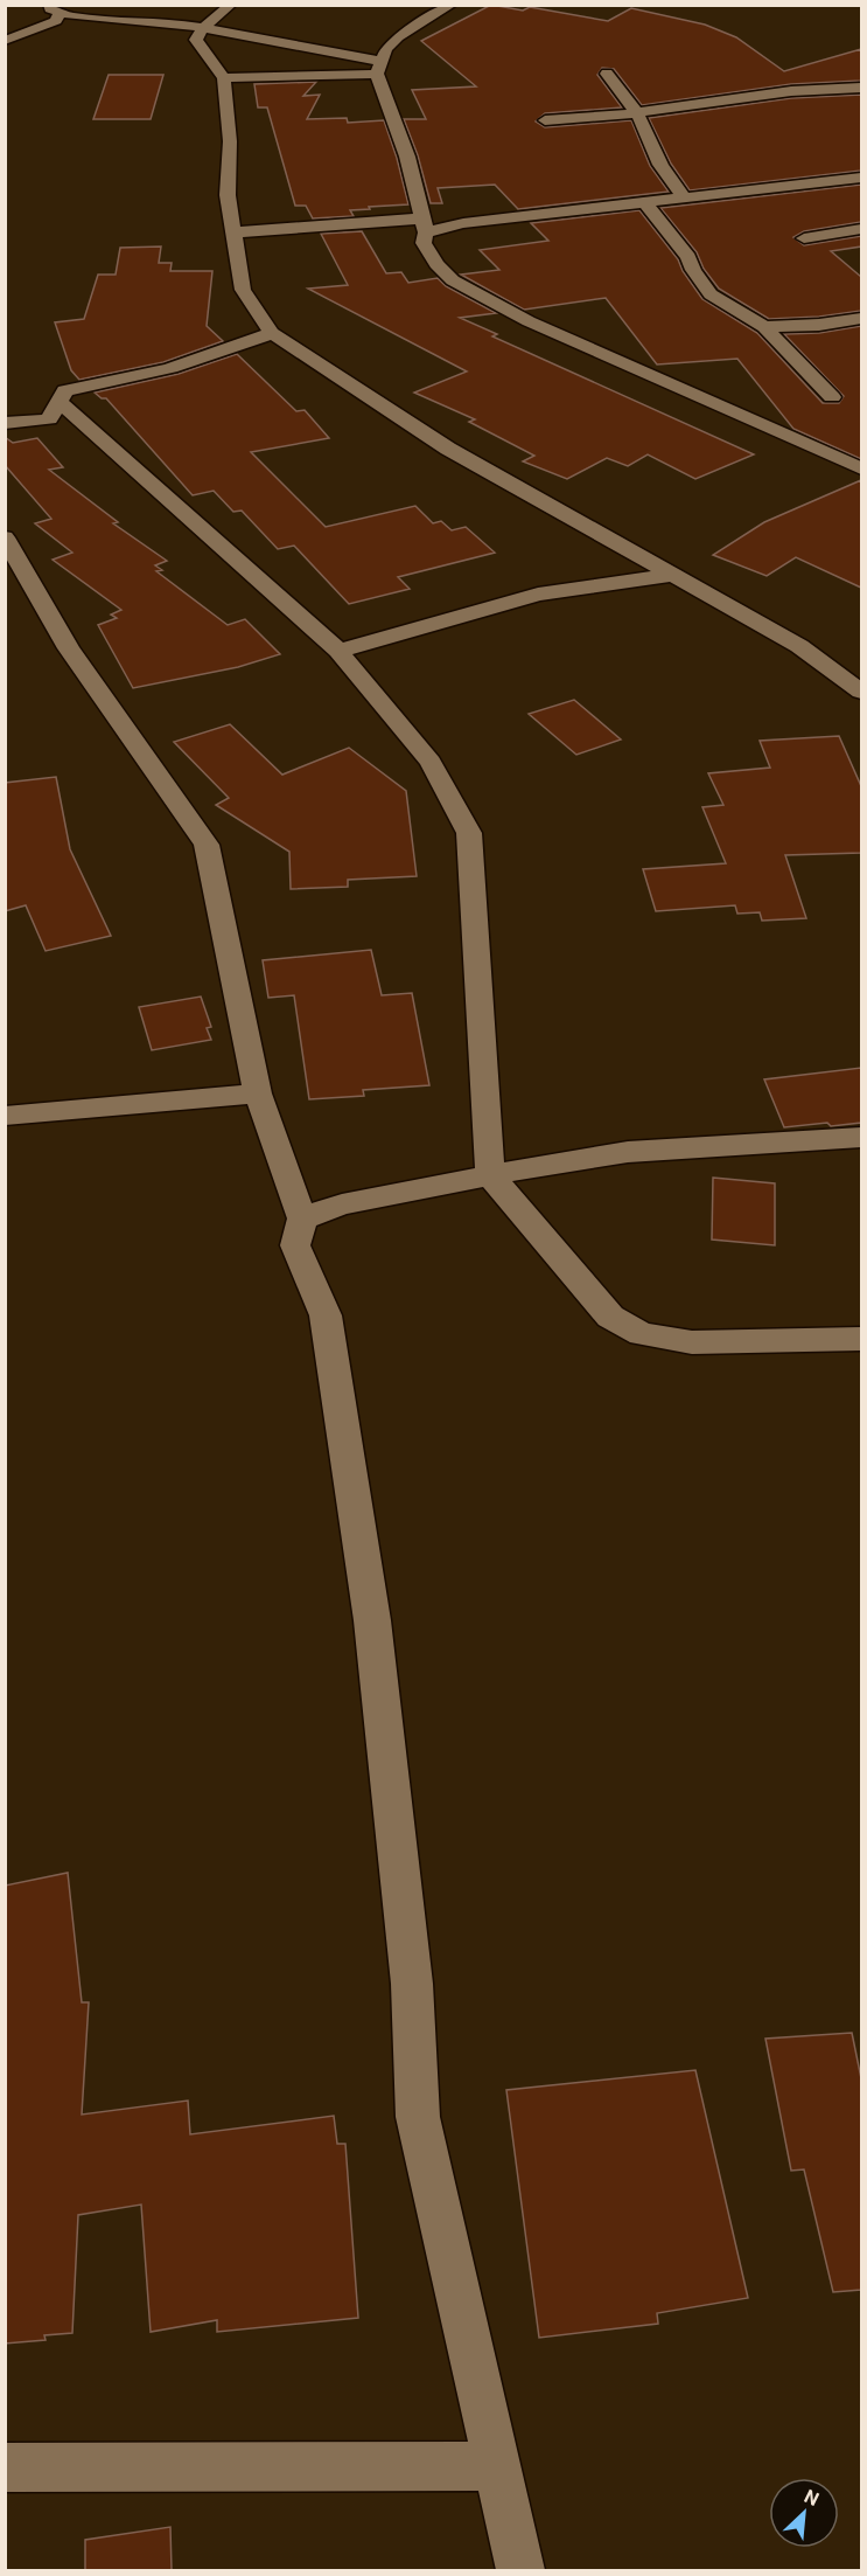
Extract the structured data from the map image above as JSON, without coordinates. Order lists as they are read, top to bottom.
{
  "north": "top right"
}
